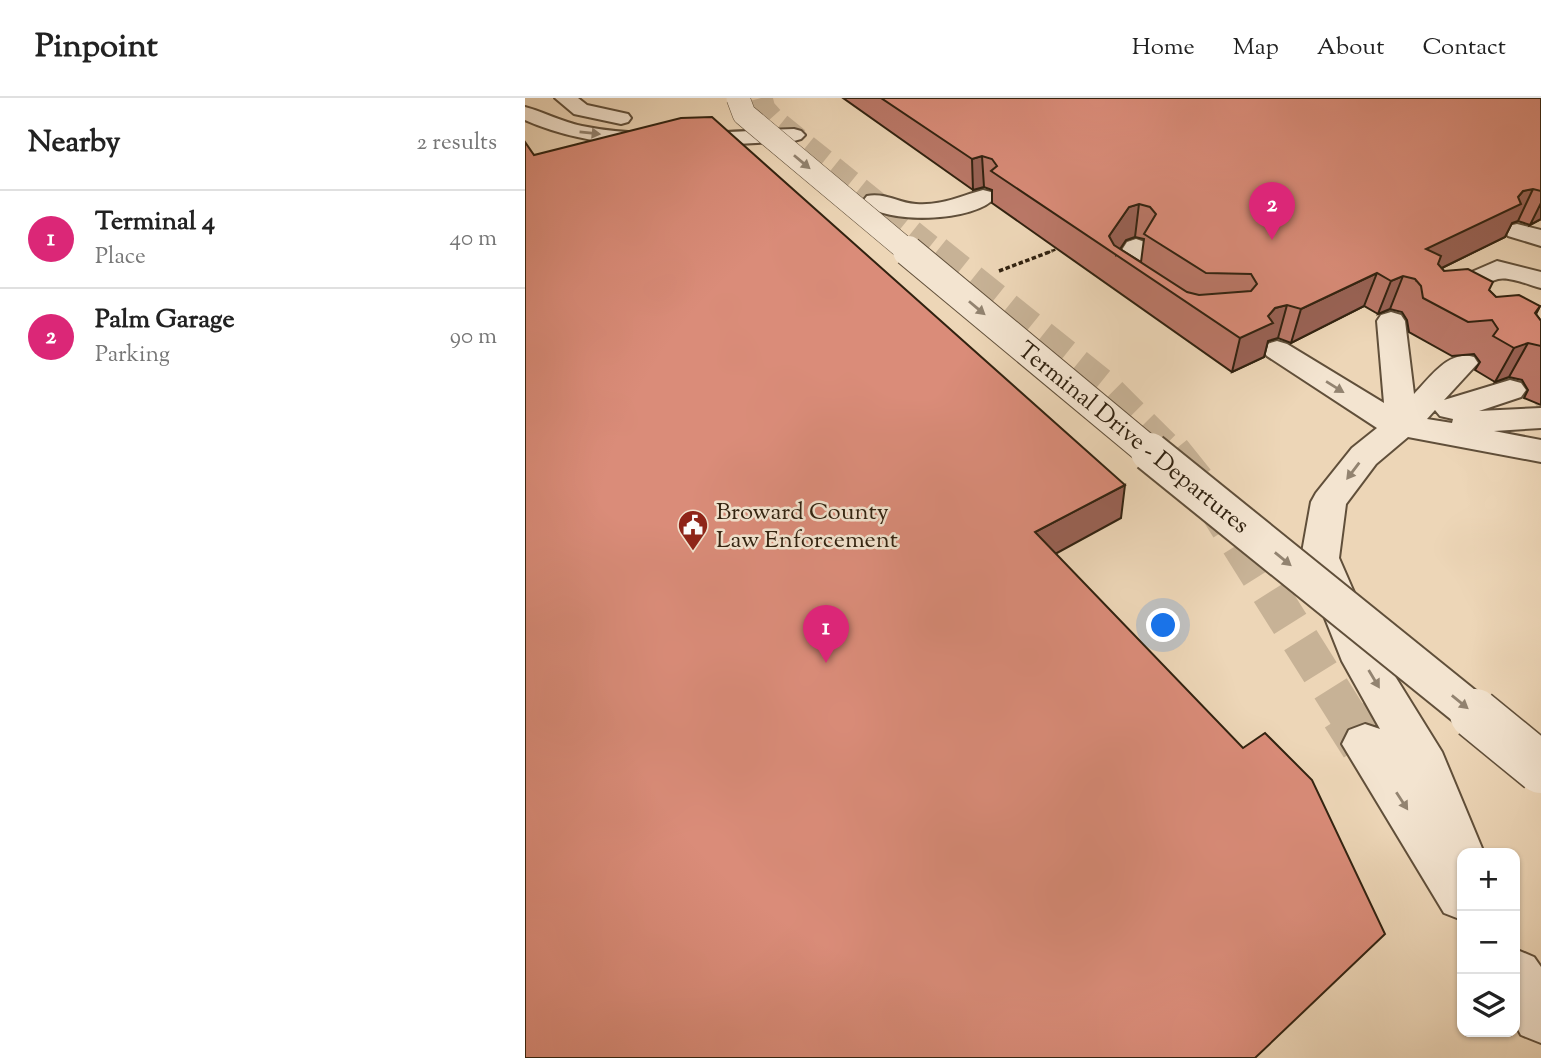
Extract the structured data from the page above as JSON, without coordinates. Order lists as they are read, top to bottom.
{
  "streets": {
    "street": ["Terminal Drive - Departures"]
  },
  "one_way": ["Terminal Drive - Departures"],
  "places": {
    "public building": ["Broward County Law Enforcement"]
  },
  "page": {
    "header": "Pinpoint",
    "nav": [
      "Home",
      "Map",
      "About",
      "Contact"
    ],
    "heading": ["Nearby", "2 results"],
    "pins": ["2", "1"],
    "list": [
      {
        "mark": "1",
        "name": "Terminal 4",
        "note": "Place",
        "value": "40 m"
      },
      {
        "mark": "2",
        "name": "Palm Garage",
        "note": "Parking",
        "value": "90 m"
      }
    ],
    "map_buttons": ["+", "−"]
  }
}
